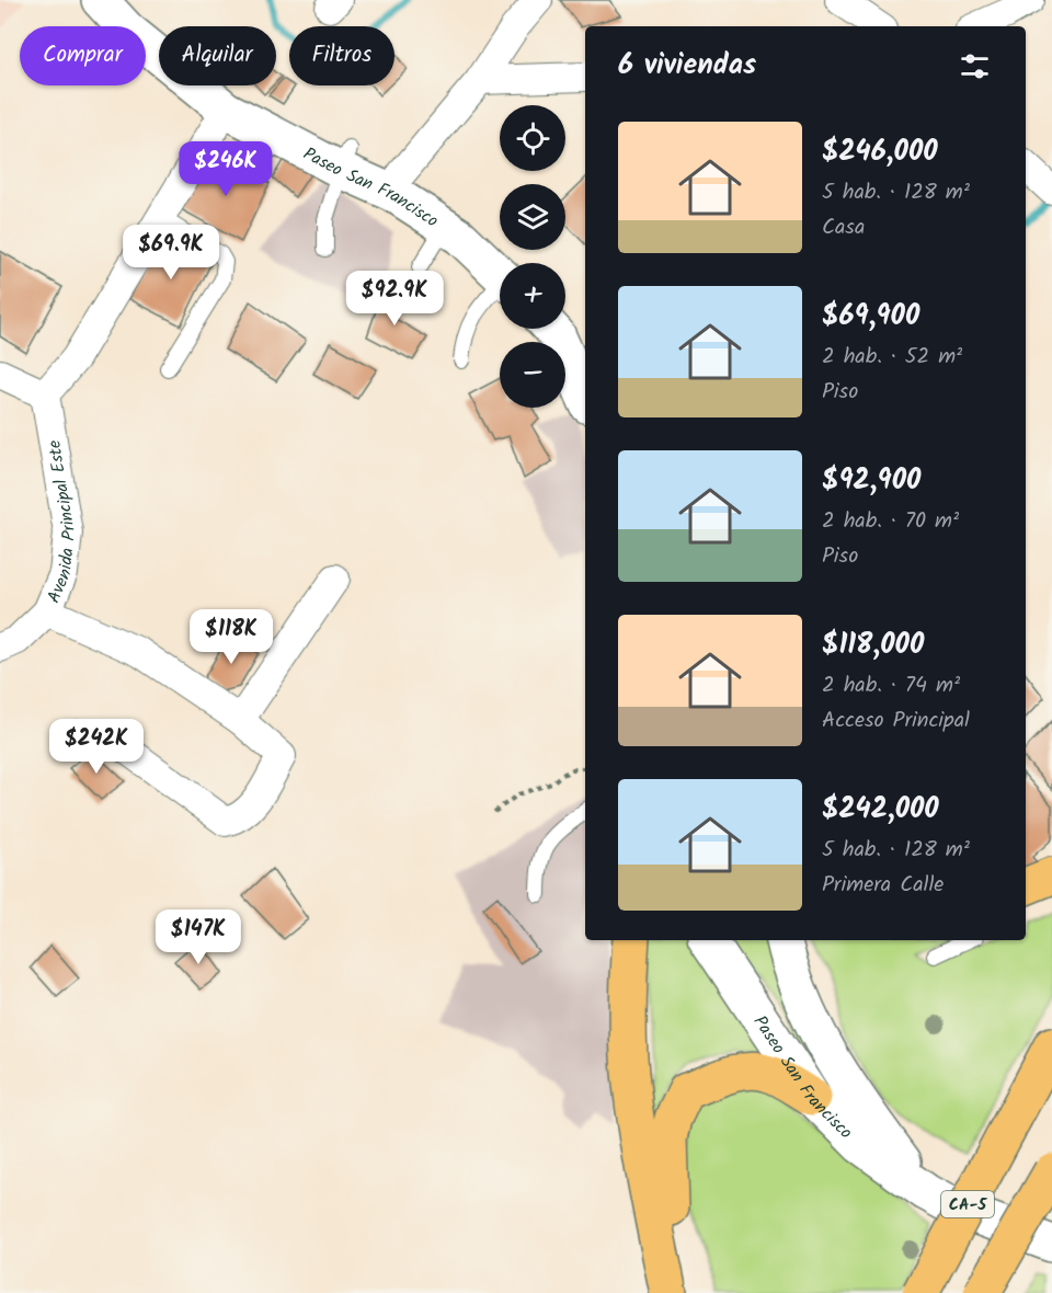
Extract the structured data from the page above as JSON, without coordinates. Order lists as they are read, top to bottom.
{
  "streets": {
    "highway": ["CA-5"],
    "street": ["Paseo San Francisco", "Avenida Principal Este"]
  },
  "page": {
    "chip": ["Comprar", "Alquilar", "Filtros"],
    "heading": "6 viviendas",
    "map_buttons": ["+", "−"],
    "list": [
      {
        "name": "$246,000",
        "note": "5 hab. · 128 m² · Casa"
      },
      {
        "name": "$69,900",
        "note": "2 hab. · 52 m² · Piso"
      },
      {
        "name": "$92,900",
        "note": "2 hab. · 70 m² · Piso"
      },
      {
        "name": "$118,000",
        "note": "2 hab. · 74 m² · Acceso Principal"
      },
      {
        "name": "$242,000",
        "note": "5 hab. · 128 m² · Primera Calle"
      }
    ],
    "price": [
      "$246K",
      "$69.9K",
      "$92.9K",
      "$118K",
      "$242K",
      "$147K"
    ]
  }
}
